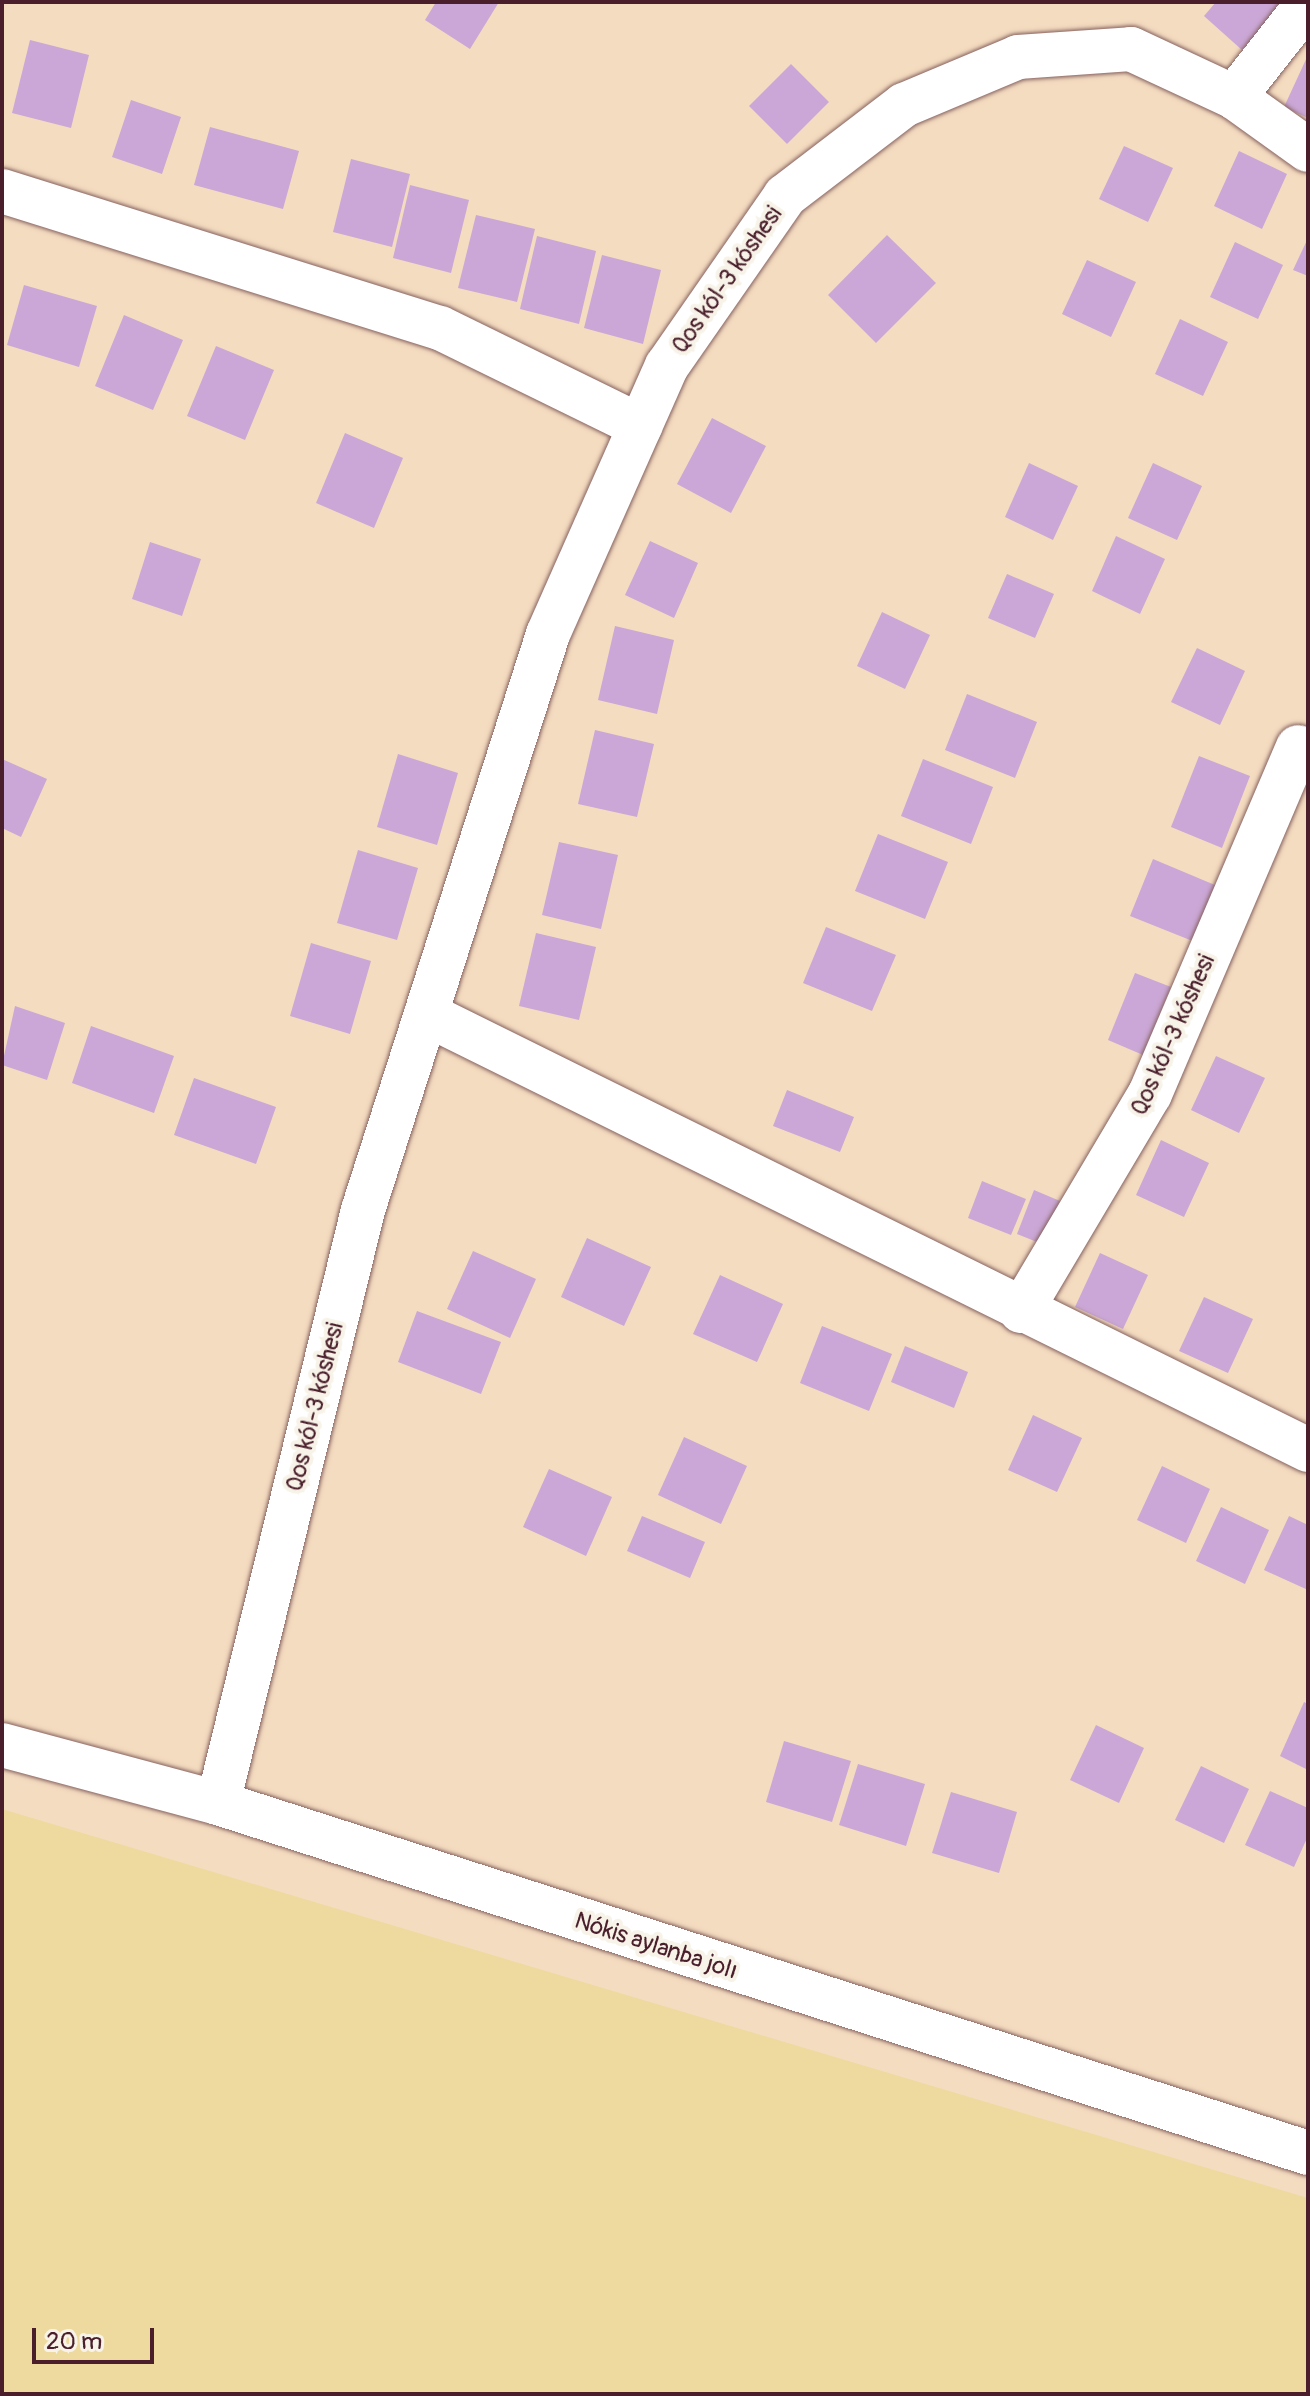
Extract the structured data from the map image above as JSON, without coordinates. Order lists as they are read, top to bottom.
{
  "streets": {
    "street": ["Qos kól-3 kóshesi", "Nókis aylanba jolı"]
  },
  "crossings": [
    ["Qos kól-3 kóshesi", "Nókis aylanba jolı"]
  ],
  "scale_bar": "20 m"
}
